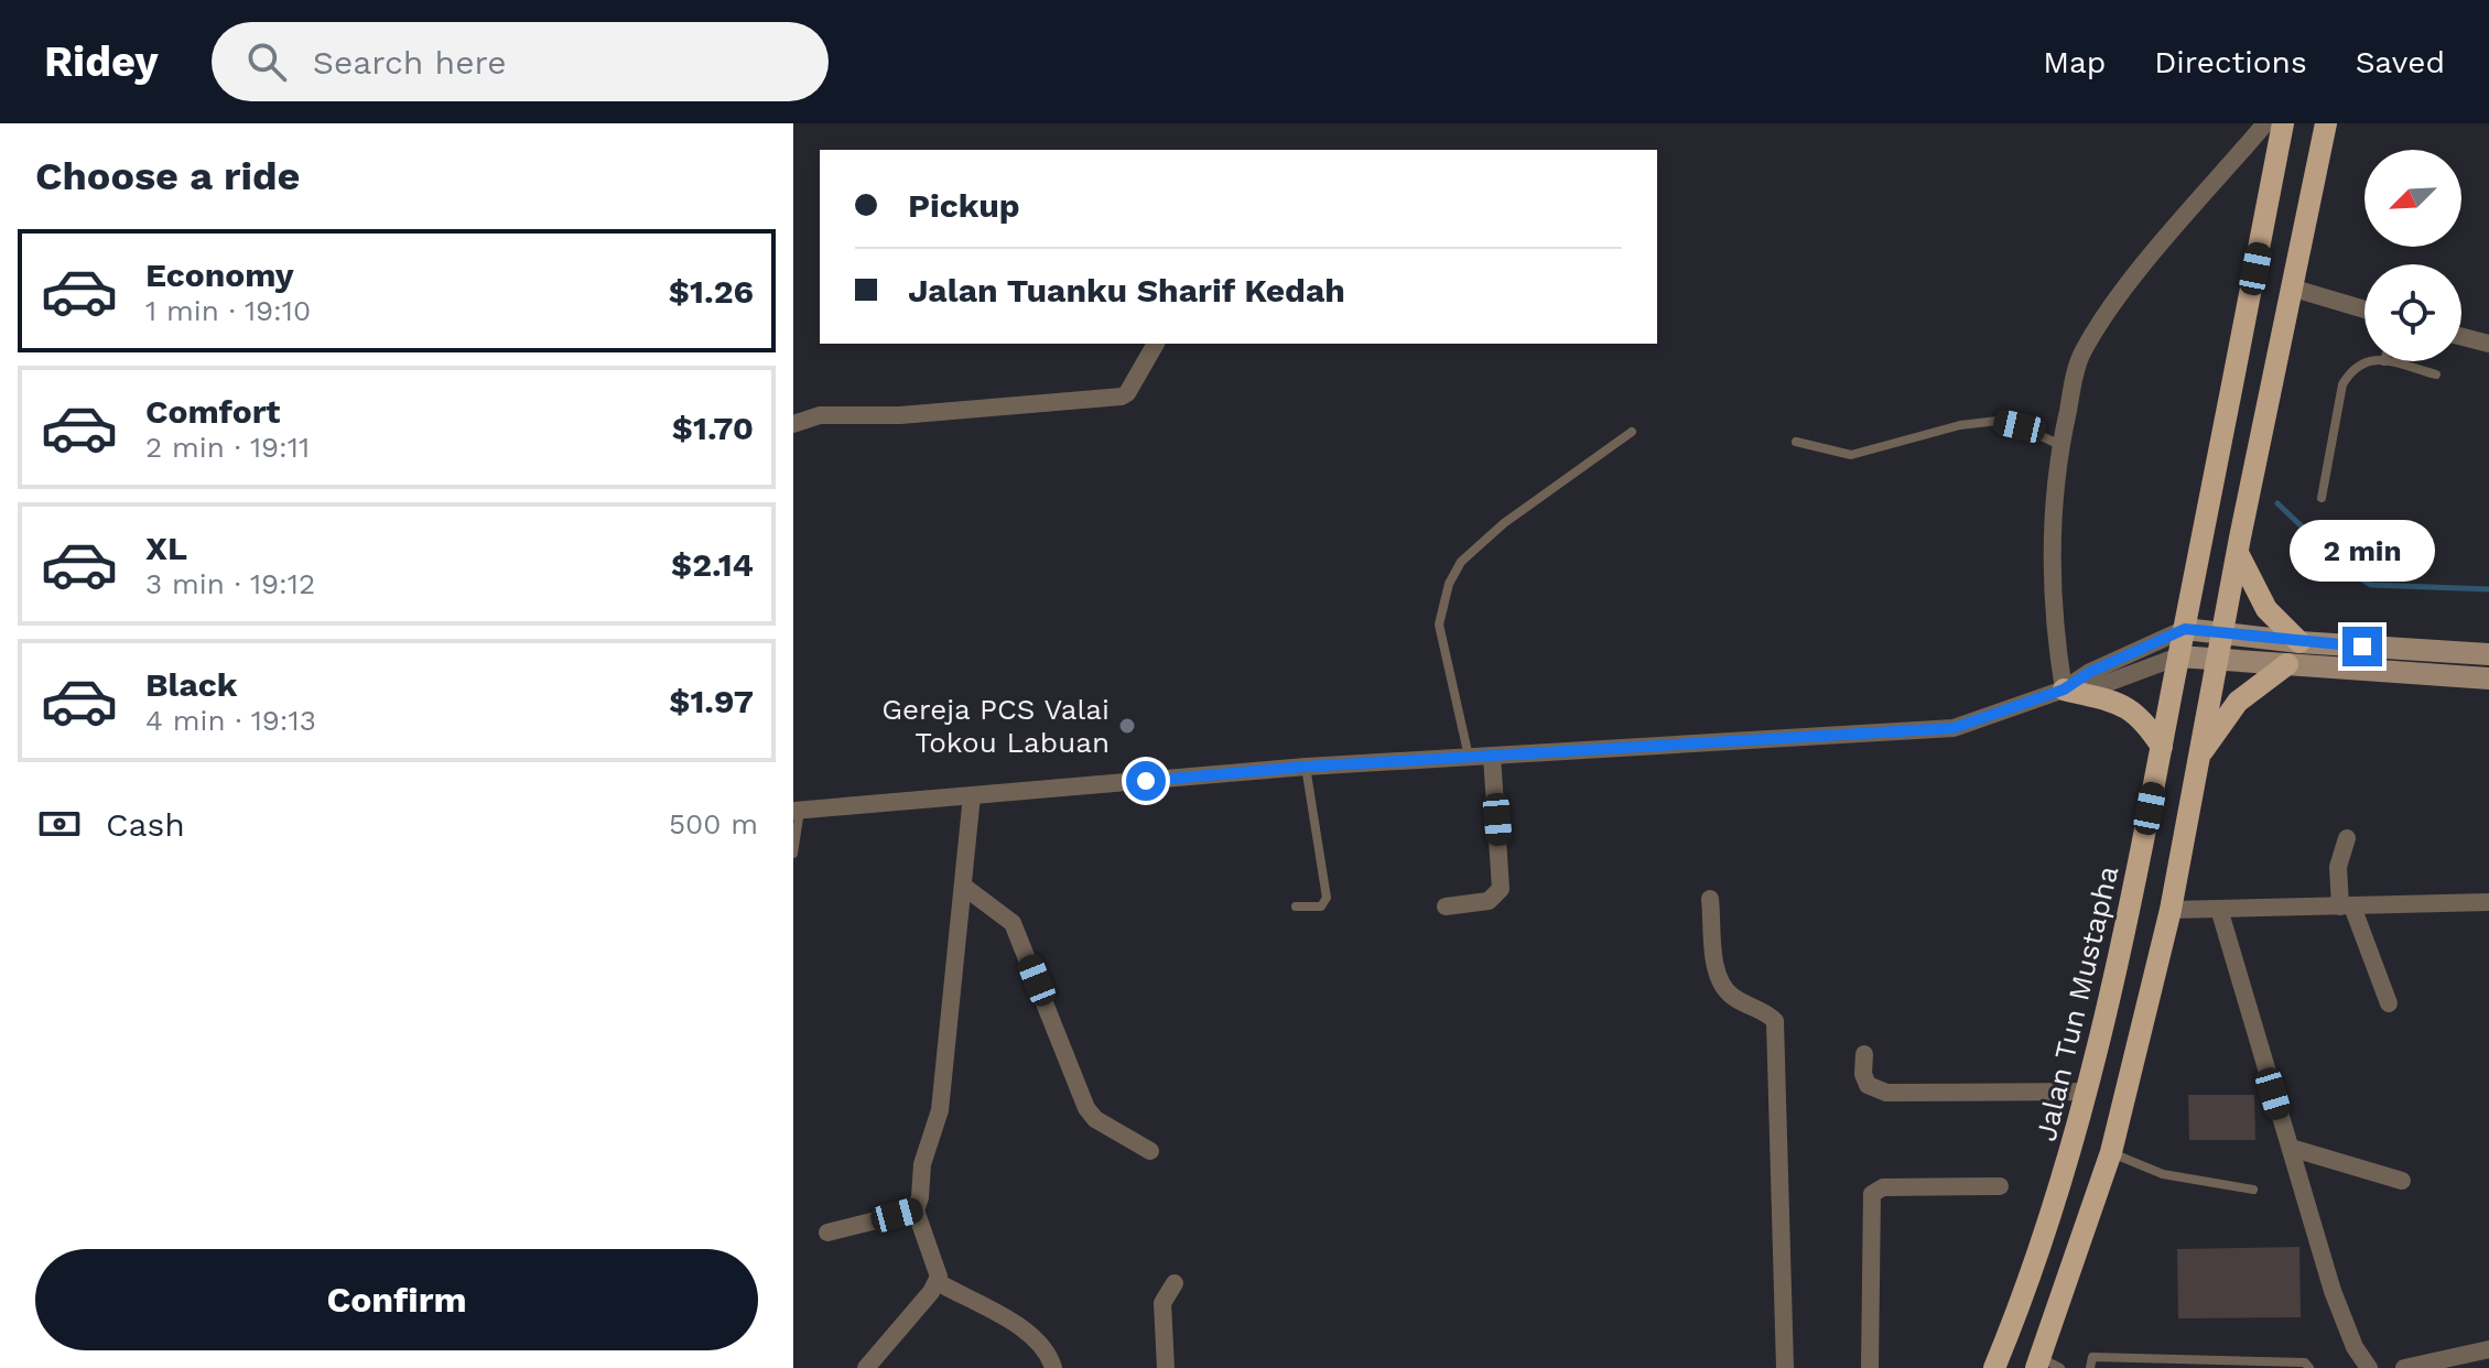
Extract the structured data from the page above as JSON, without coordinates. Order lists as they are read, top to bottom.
{
  "streets": {
    "main road": ["Jalan Tun Mustapha"]
  },
  "places": ["Gereja PCS Valai Tokou Labuan"],
  "north": "bottom left",
  "page": {
    "header": "Ridey",
    "search": "Search here",
    "nav": ["Map", "Directions", "Saved"],
    "heading": "Choose a ride",
    "banner": ["Pickup", "Jalan Tuanku Sharif Kedah"],
    "list": [
      {
        "name": "Economy",
        "note": "1 min · 19:10",
        "value": "$1.26"
      },
      {
        "name": "Comfort",
        "note": "2 min · 19:11",
        "value": "$1.70"
      },
      {
        "name": "XL",
        "note": "3 min · 19:12",
        "value": "$2.14"
      },
      {
        "name": "Black",
        "note": "4 min · 19:13",
        "value": "$1.97"
      }
    ],
    "bubble": "2 min",
    "pay": ["Cash", "500 m"],
    "buttons": "Confirm"
  }
}
